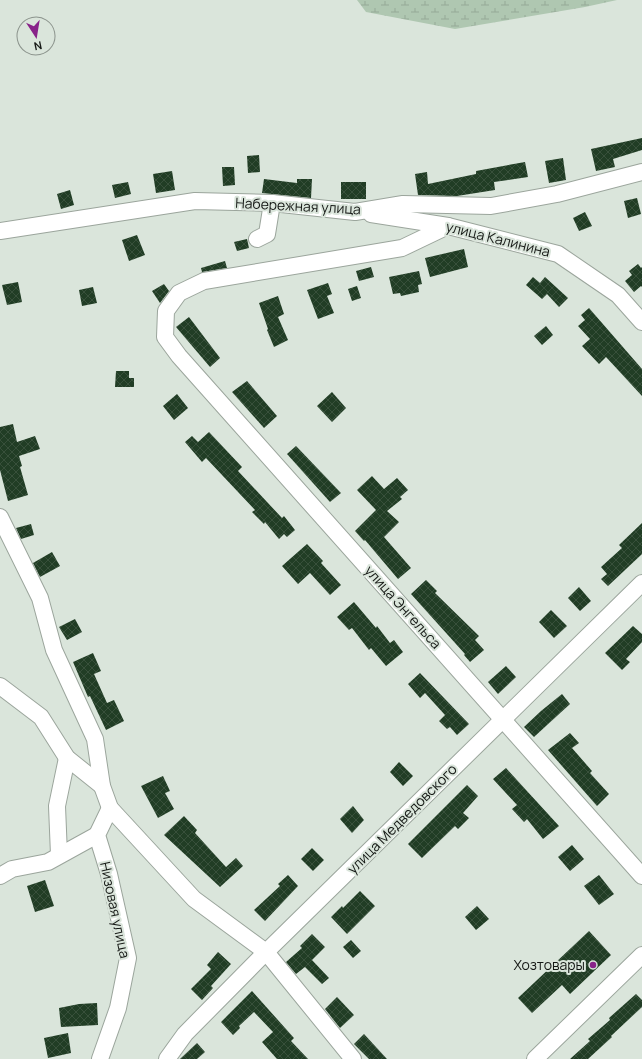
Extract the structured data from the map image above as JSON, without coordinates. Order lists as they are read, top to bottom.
{
  "streets": {
    "street": [
      "Набережная улица",
      "улица Калинина",
      "улица Энгельса",
      "улица Медведовского",
      "Низовая улица"
    ]
  },
  "crossings": [
    ["Набережная улица", "улица Калинина"],
    ["улица Калинина", "улица Энгельса"],
    ["улица Энгельса", "улица Медведовского"]
  ],
  "places": ["Хозтовары"],
  "north": "bottom"
}
